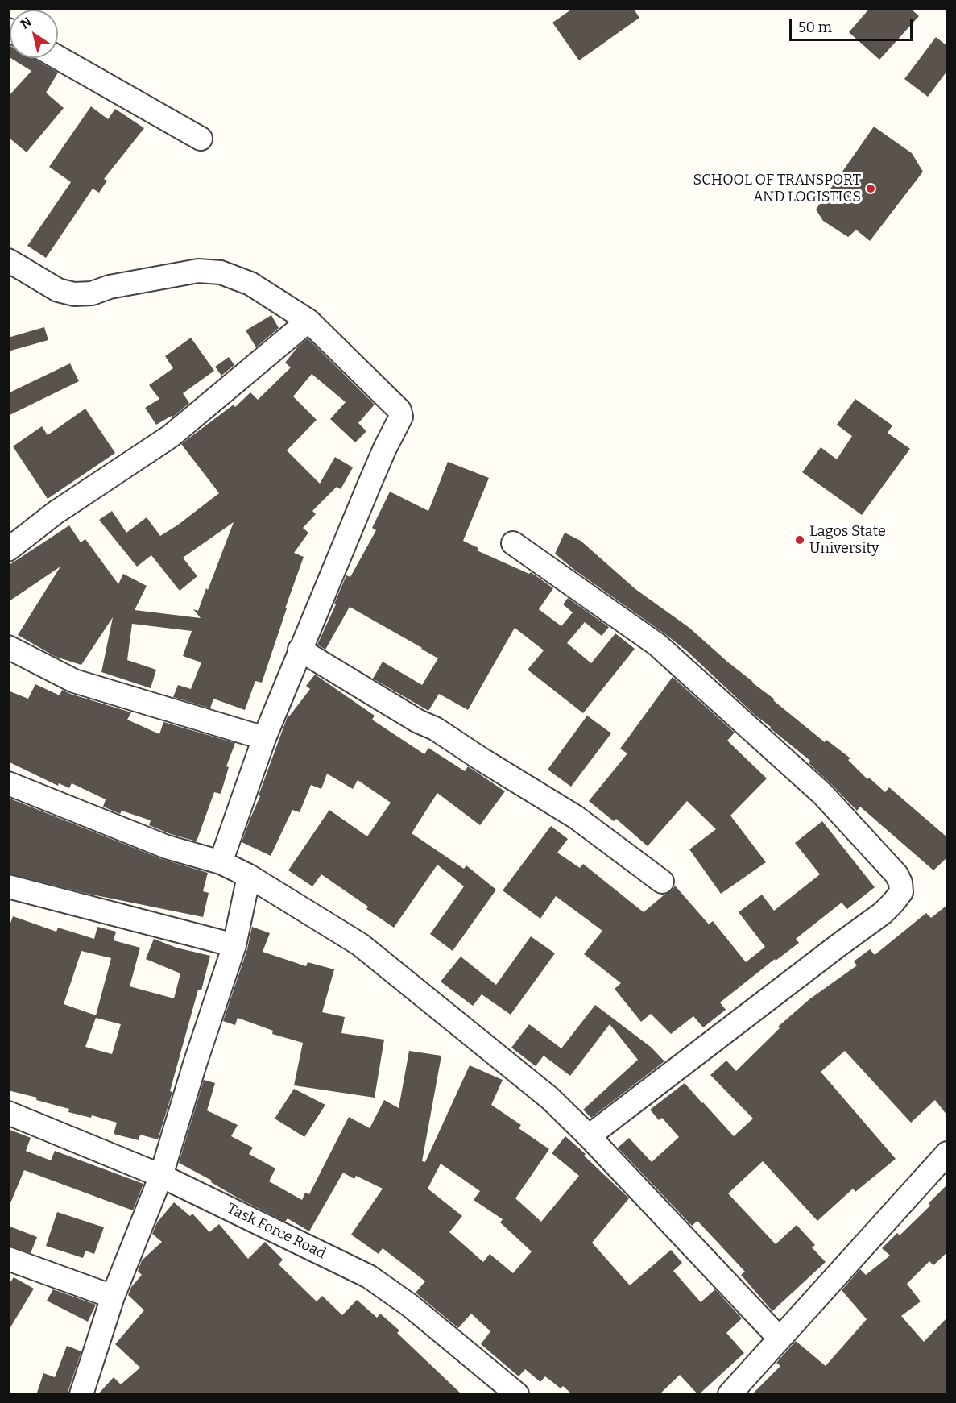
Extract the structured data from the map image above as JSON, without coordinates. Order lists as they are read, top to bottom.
{
  "streets": {
    "street": ["Task Force Road"]
  },
  "places": ["SCHOOL OF TRANSPORT AND LOGISTICS", "Lagos State University"],
  "scale_bar": "50 m",
  "north": "top left"
}
